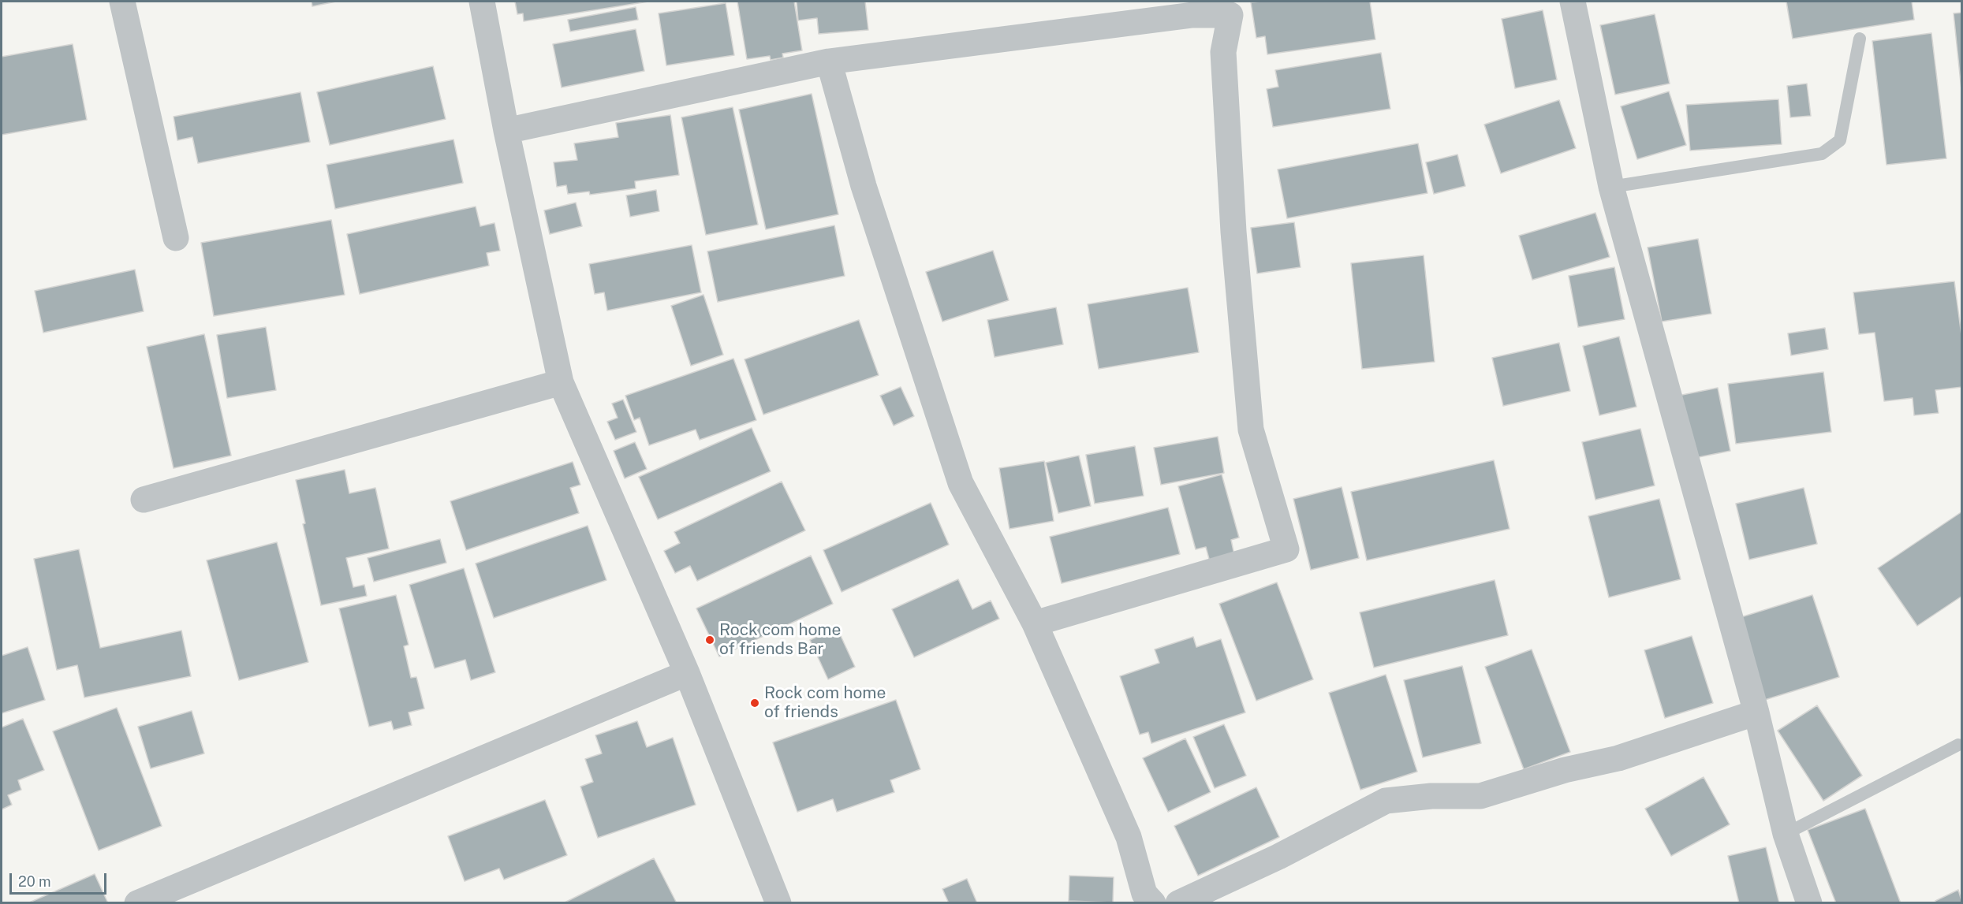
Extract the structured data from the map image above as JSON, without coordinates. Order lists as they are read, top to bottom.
{
  "places": ["Rock com home of friends Bar", "Rock com home of friends"],
  "scale_bar": "20 m"
}
